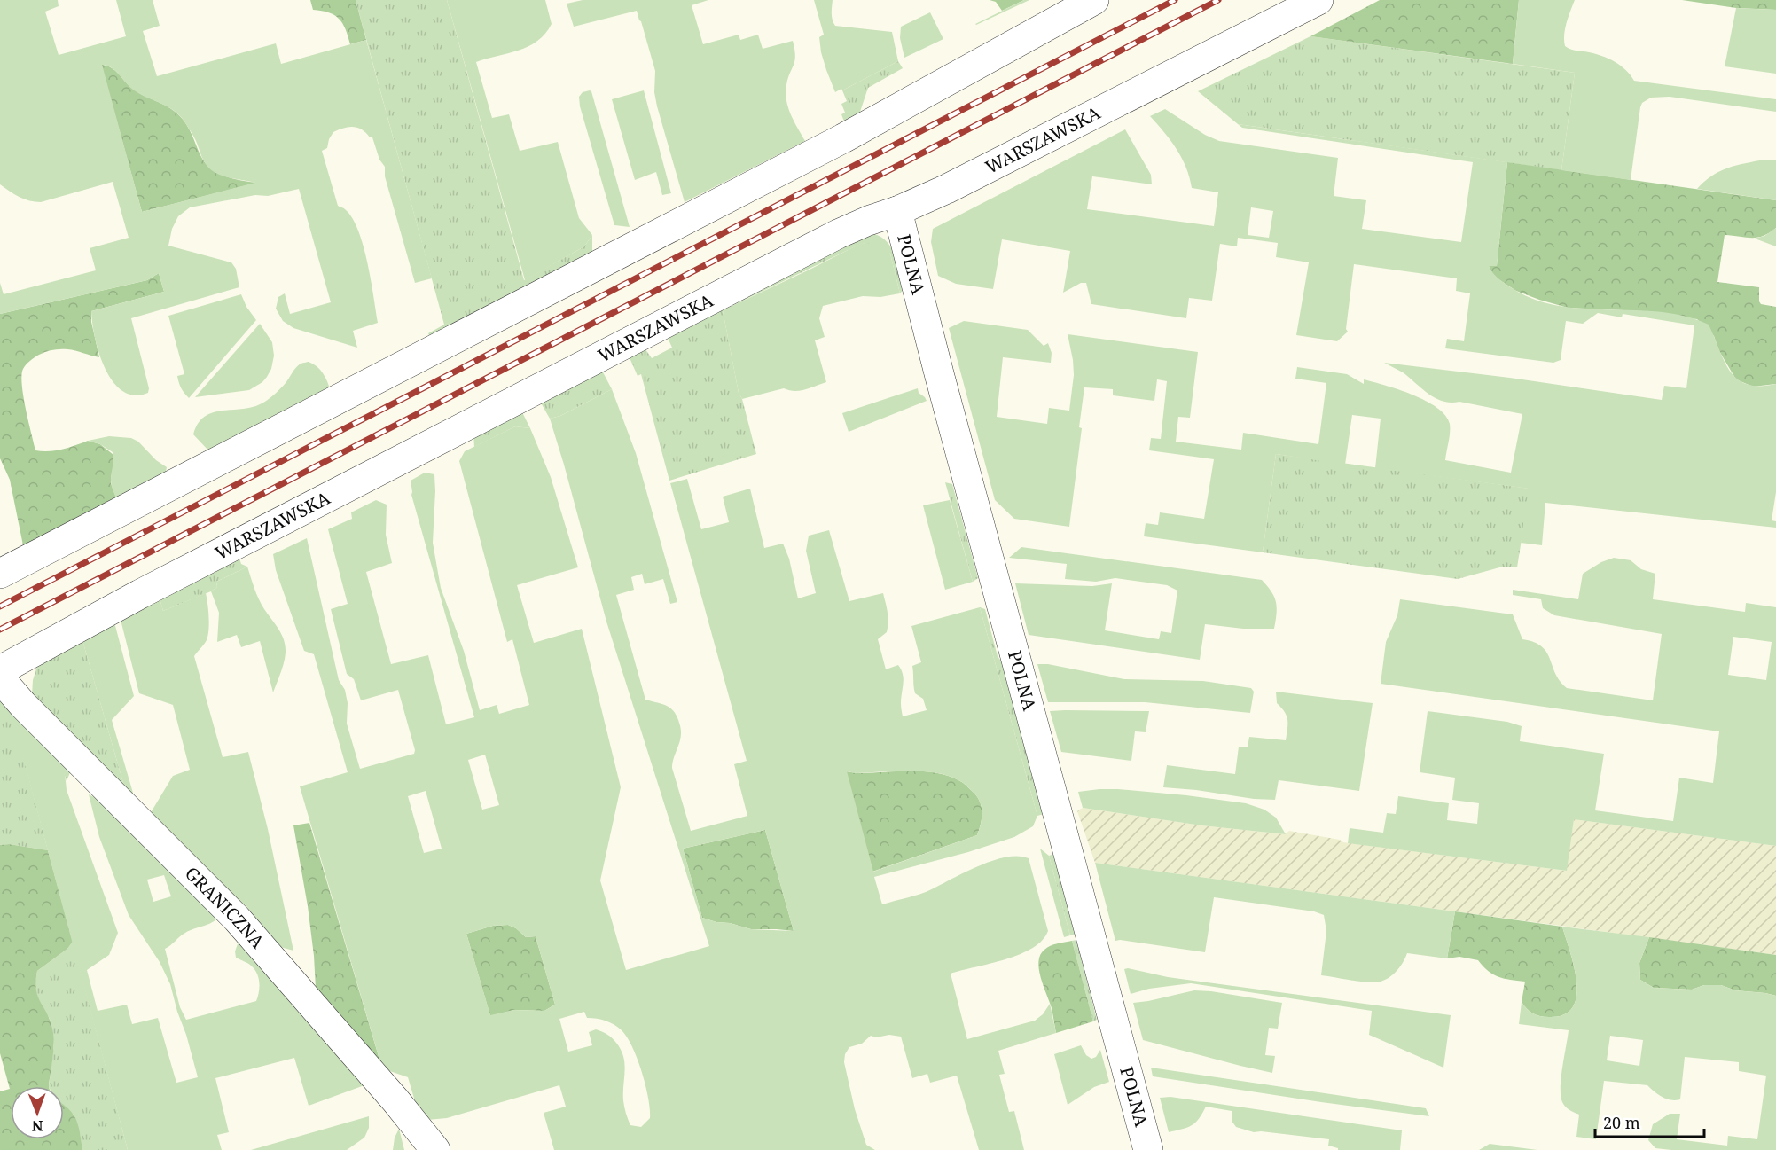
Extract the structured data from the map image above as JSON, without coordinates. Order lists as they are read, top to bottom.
{
  "streets": {
    "street": ["WARSZAWSKA", "POLNA", "GRANICZNA"]
  },
  "crossings": [
    ["WARSZAWSKA", "POLNA"]
  ],
  "scale_bar": "20 m",
  "north": "bottom"
}
